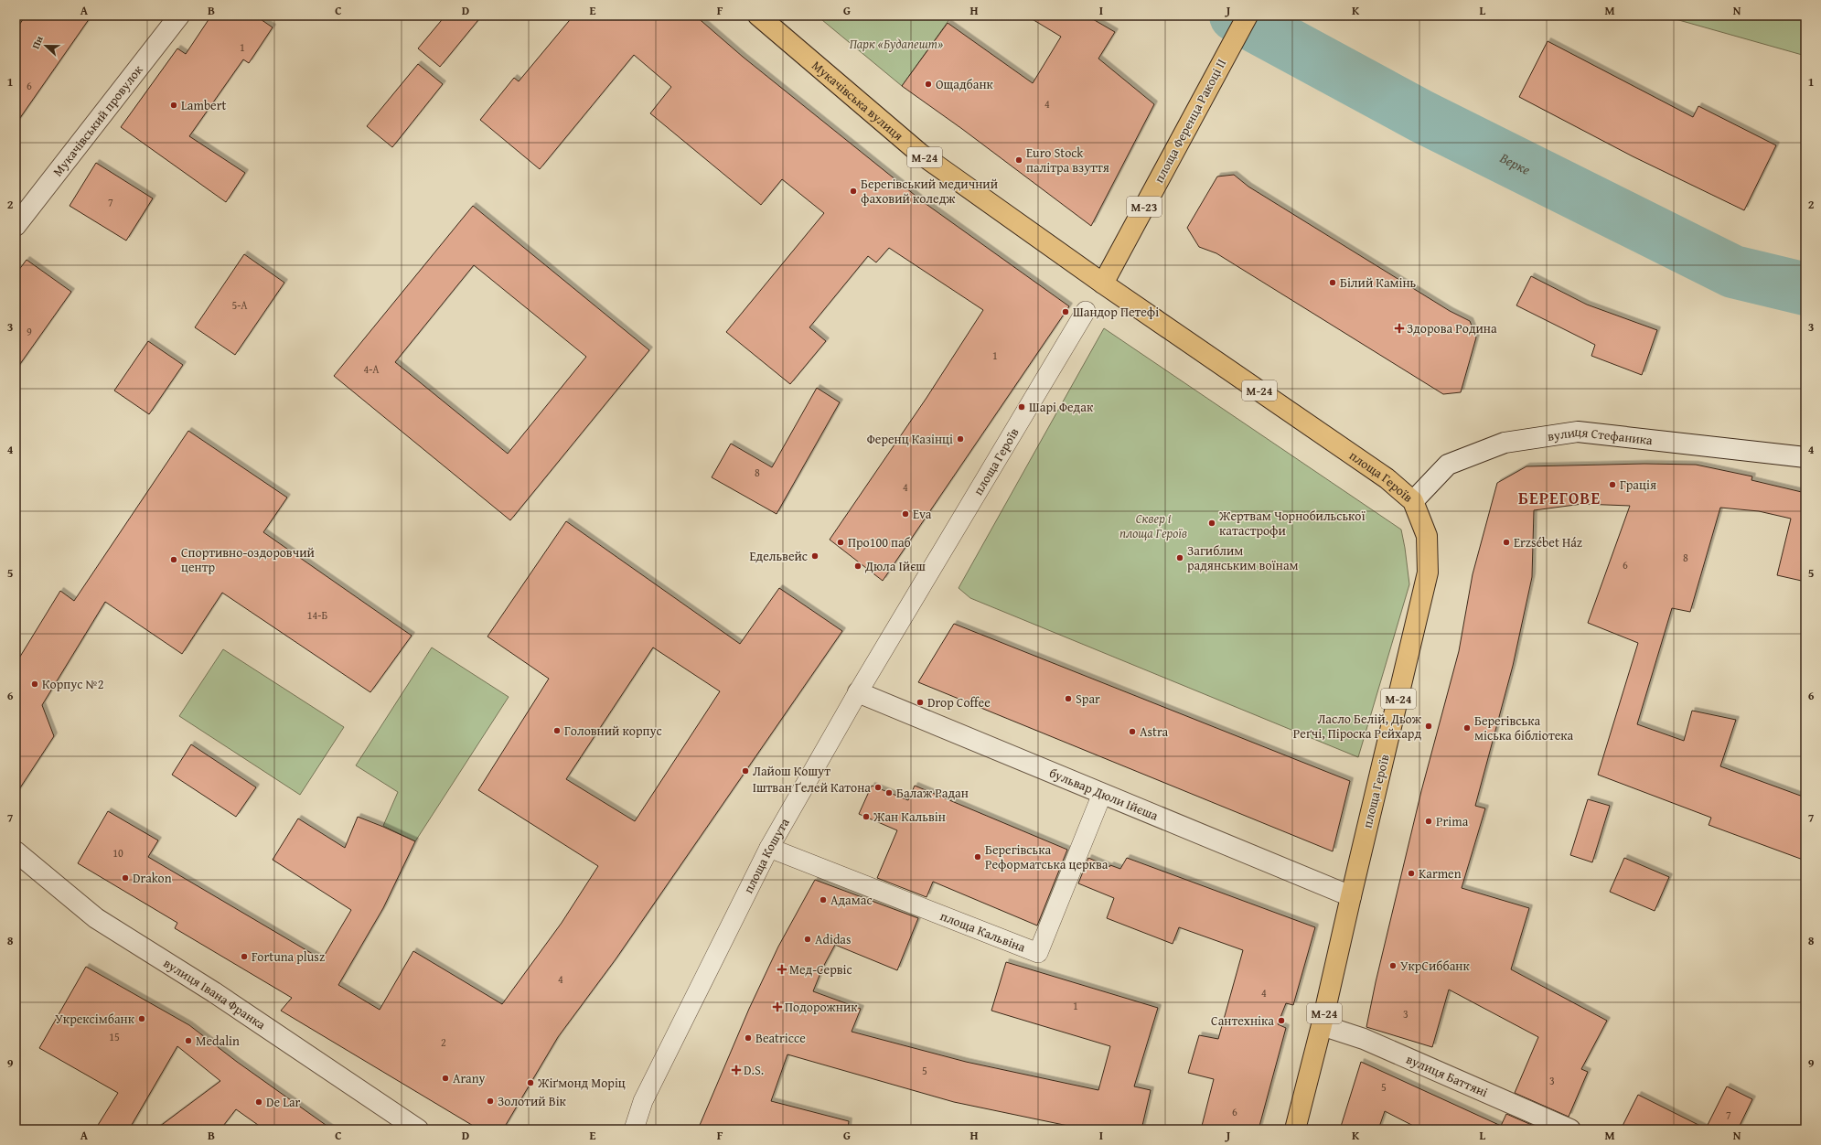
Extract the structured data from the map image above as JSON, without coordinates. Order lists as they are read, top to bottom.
{
  "streets": {
    "highway": [
      "Мукачівська вулиця",
      "площа Ференца Ракоці Ⅱ",
      "М-24",
      "М-23",
      "площа Героїв"
    ],
    "street": [
      "Мукачівський провулок",
      "вулиця Стефаника",
      "бульвар Дюли Ійєша",
      "площа Кошута",
      "площа Кальвіна",
      "вулиця Івана Франка",
      "вулиця Баттяні"
    ]
  },
  "crossings": [
    ["Мукачівська вулиця", "площа Ференца Ракоці Ⅱ"],
    ["Мукачівська вулиця", "площа Героїв"],
    ["площа Ференца Ракоці Ⅱ", "площа Героїв"],
    ["М-24", "площа Героїв"],
    ["М-24", "бульвар Дюли Ійєша"],
    ["М-24", "вулиця Баттяні"],
    ["вулиця Стефаника", "площа Героїв"],
    ["площа Героїв", "бульвар Дюли Ійєша"],
    ["площа Героїв", "площа Кошута"],
    ["бульвар Дюли Ійєша", "площа Кошута"],
    ["бульвар Дюли Ійєша", "площа Кальвіна"],
    ["площа Кошута", "площа Кальвіна"]
  ],
  "districts": ["БЕРЕГОВЕ"],
  "water": ["Верке"],
  "parks": ["Парк «Будапешт»", "Сквер і площа Героїв"],
  "places": {
    "other": [
      "Ощадбанк",
      "Lambert",
      "Euro Stock палітра взуття",
      "Берегівський медичний фаховий коледж",
      "Білий Камінь",
      "Шандор Петефі",
      "Шарі Федак",
      "Ференц Казінці",
      "Грація",
      "Eva",
      "Жертвам Чорнобильської катастрофи",
      "Про100 паб",
      "Erzsébet Ház",
      "Едельвейс",
      "Загиблим радянським воїнам",
      "Спортивно-оздоровчий центр",
      "Дюла Ійєш",
      "Корпус №2",
      "Spar",
      "Drop Coffee",
      "Ласло Белій, Дьож Реґчі, Піроска Рейхард",
      "Берегівська міська бібліотека",
      "Головний корпус",
      "Astra",
      "Лайош Кошут",
      "Іштван Ґелей Катона",
      "Балаж Радан",
      "Жан Кальвін",
      "Prima",
      "Берегівська Реформатська церква",
      "Karmen",
      "Drakon",
      "Адамас",
      "Adidas",
      "Fortuna plusz",
      "УкрСиббанк",
      "Укрексімбанк",
      "Сантехніка",
      "Beatricce",
      "Medalin",
      "Arany",
      "Жіґмонд Моріц",
      "Золотий Вік",
      "De Lar"
    ],
    "health": [
      "Здорова Родина",
      "Мед-Сервіс",
      "Подорожник",
      "D.S."
    ]
  },
  "house_numbers": [
    "1",
    "6",
    "4",
    "7",
    "5-А",
    "9",
    "1",
    "4-А",
    "8",
    "4",
    "8",
    "6",
    "14-Б",
    "10",
    "4",
    "4",
    "1",
    "3",
    "15",
    "2",
    "5",
    "3",
    "5",
    "6",
    "7"
  ],
  "north": "left",
  "grid": {
    "columns": [
      "A",
      "B",
      "C",
      "D",
      "E",
      "F",
      "G",
      "H",
      "I",
      "J",
      "K",
      "L",
      "M",
      "N"
    ],
    "rows": [
      "1",
      "2",
      "3",
      "4",
      "5",
      "6",
      "7",
      "8",
      "9"
    ]
  }
}
